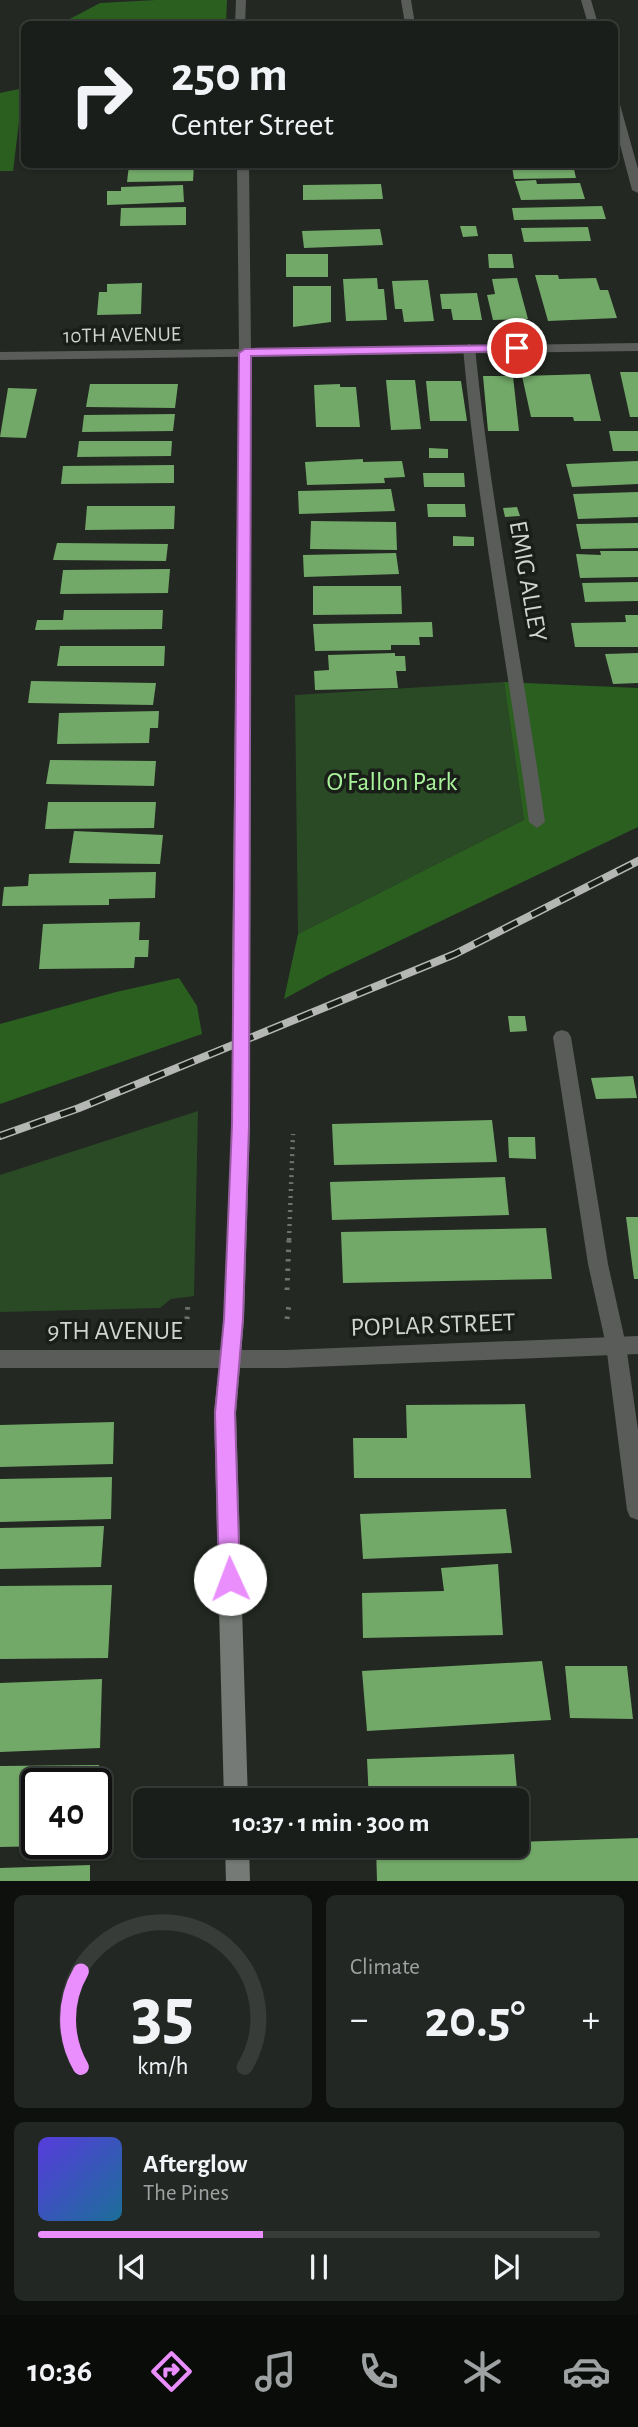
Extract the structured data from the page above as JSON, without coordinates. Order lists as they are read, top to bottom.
{
  "streets": {
    "street": [
      "10TH AVENUE",
      "EMIG ALLEY",
      "POPLAR STREET",
      "9TH AVENUE"
    ]
  },
  "crossings": [
    ["10TH AVENUE", "EMIG ALLEY"],
    ["POPLAR STREET", "9TH AVENUE"]
  ],
  "parks": ["O'Fallon Park"],
  "page": {
    "turn": ["250 m", "Center Street"],
    "limit": "40",
    "trip": "10:37 · 1 min · 300 m",
    "tile": "Climate",
    "heat": ["−", "20.5°", "+"],
    "song": ["Afterglow", "The Pines"],
    "tabs": "10:36",
    "gauge": ["35", "km/h"]
  }
}
